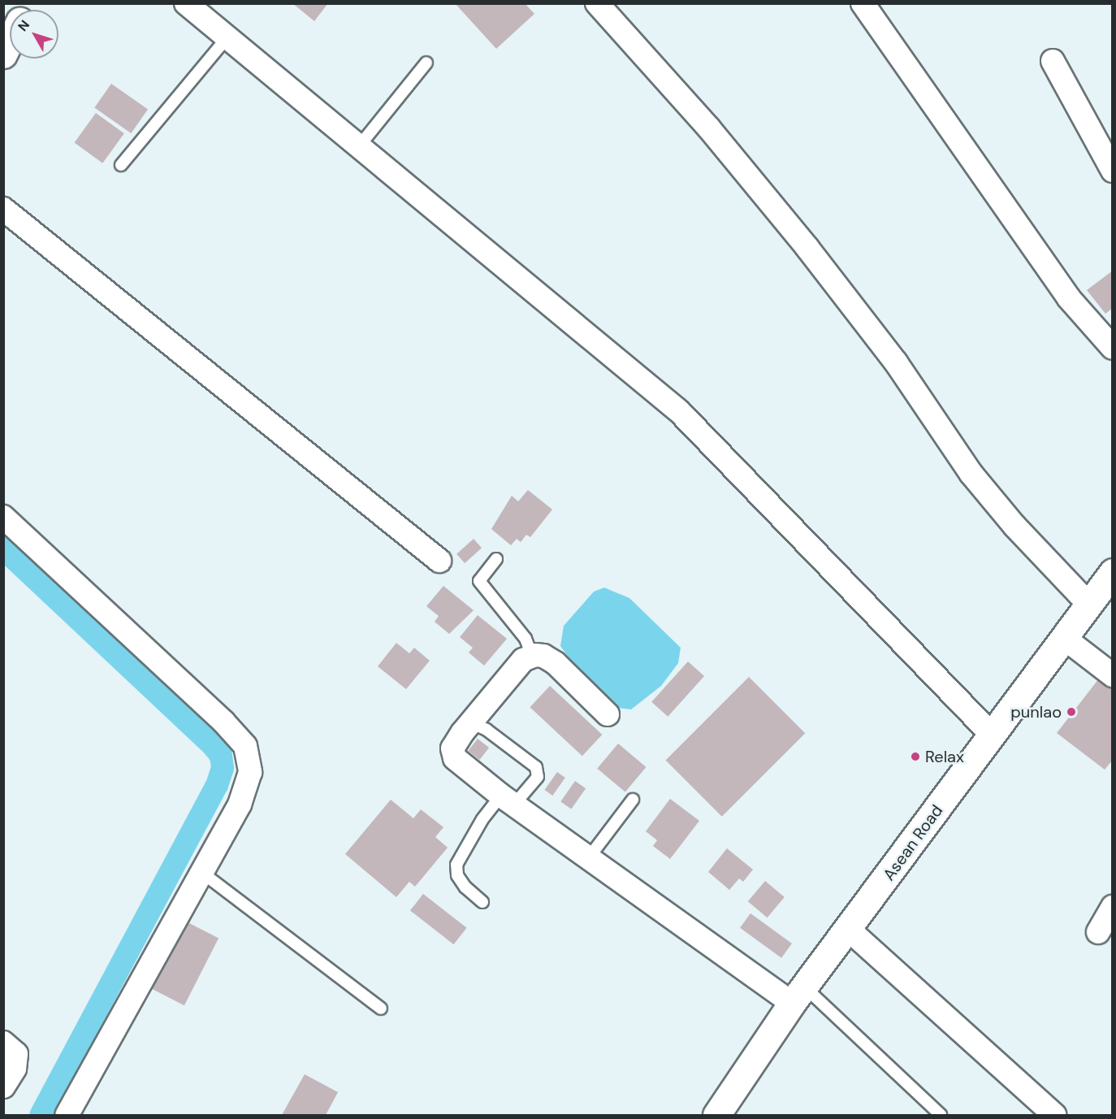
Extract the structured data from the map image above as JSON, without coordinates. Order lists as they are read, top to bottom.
{
  "streets": {
    "main road": ["Asean Road"]
  },
  "places": ["punlao", "Relax"],
  "north": "top left"
}
